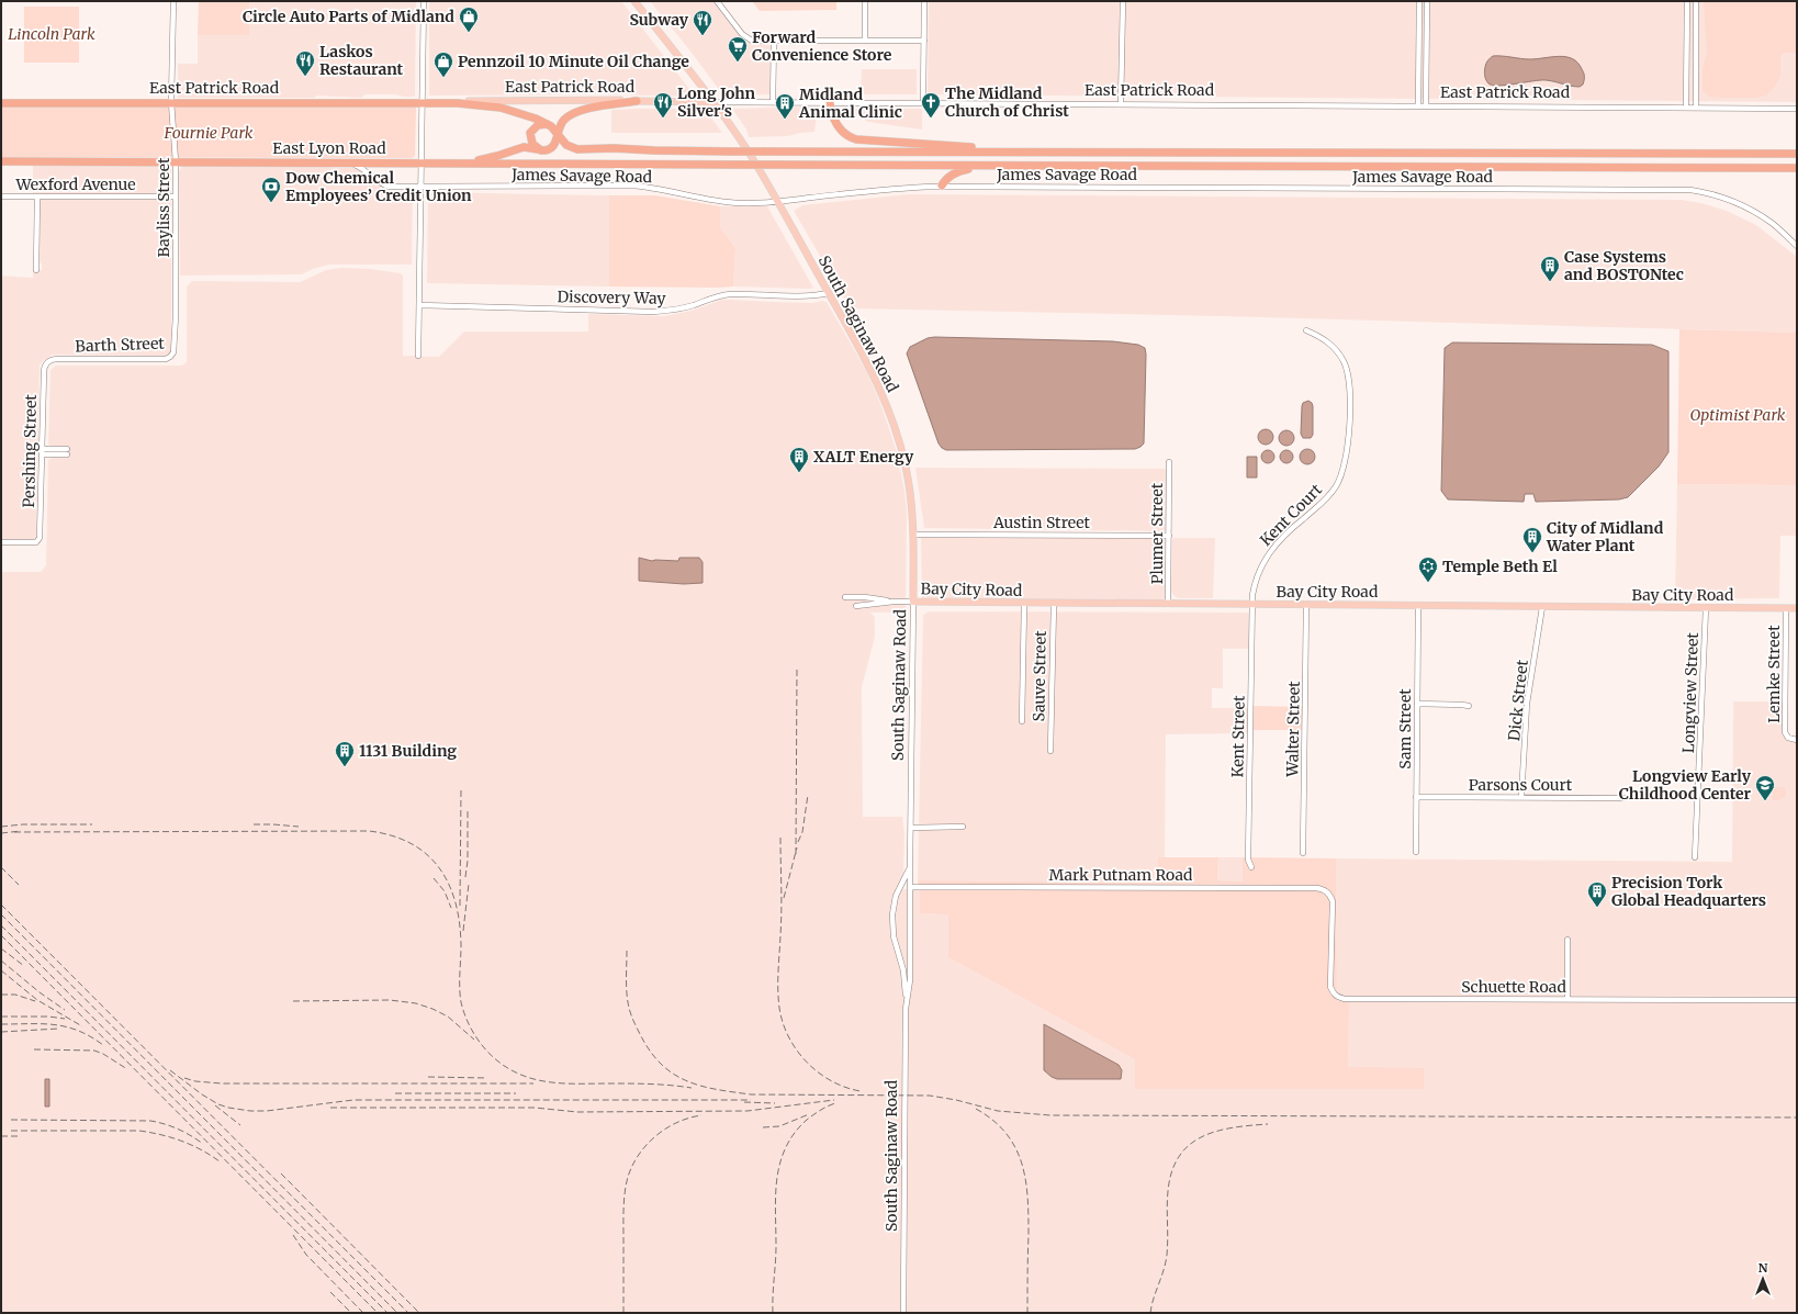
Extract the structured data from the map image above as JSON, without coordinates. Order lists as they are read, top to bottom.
{
  "streets": {
    "highway": ["East Patrick Road", "East Lyon Road"],
    "main road": ["South Saginaw Road", "Bay City Road"],
    "street": [
      "James Savage Road",
      "Wexford Avenue",
      "Bayliss Street",
      "Discovery Way",
      "Barth Street",
      "Pershing Street",
      "Kent Court",
      "Austin Street",
      "Plumer Street",
      "Lemke Street",
      "Sauve Street",
      "Longview Street",
      "Dick Street",
      "Walter Street",
      "Sam Street",
      "Kent Street",
      "Parsons Court",
      "Mark Putnam Road",
      "Schuette Road"
    ]
  },
  "crossings": [
    ["East Patrick Road", "Bayliss Street"],
    ["East Patrick Road", "South Saginaw Road"],
    ["East Lyon Road", "James Savage Road"],
    ["East Lyon Road", "Bayliss Street"],
    ["James Savage Road", "South Saginaw Road"],
    ["Wexford Avenue", "Bayliss Street"],
    ["Bayliss Street", "Barth Street"],
    ["Discovery Way", "South Saginaw Road"],
    ["South Saginaw Road", "Austin Street"],
    ["South Saginaw Road", "Bay City Road"],
    ["South Saginaw Road", "Mark Putnam Road"],
    ["Barth Street", "Pershing Street"],
    ["Kent Court", "Bay City Road"],
    ["Kent Court", "Kent Street"],
    ["Austin Street", "Plumer Street"],
    ["Plumer Street", "Bay City Road"],
    ["Bay City Road", "Lemke Street"],
    ["Bay City Road", "Sauve Street"],
    ["Bay City Road", "Longview Street"],
    ["Bay City Road", "Dick Street"],
    ["Bay City Road", "Walter Street"],
    ["Bay City Road", "Sam Street"],
    ["Bay City Road", "Kent Street"],
    ["Dick Street", "Parsons Court"],
    ["Sam Street", "Parsons Court"],
    ["Mark Putnam Road", "Schuette Road"]
  ],
  "parks": ["Lincoln Park", "Fournie Park", "Optimist Park"],
  "places": {
    "shop": ["Circle Auto Parts of Midland", "Pennzoil 10 Minute Oil Change"],
    "restaurant": ["Subway", "Laskos Restaurant", "Long John Silver's"],
    "supermarket": ["Forward Convenience Store"],
    "church": ["The Midland Church of Christ"],
    "building": [
      "Midland Animal Clinic",
      "Case Systems and BOSTONtec",
      "XALT Energy",
      "City of Midland Water Plant",
      "1131 Building",
      "Precision Tork Global Headquarters"
    ],
    "bank": ["Dow Chemical Employees’ Credit Union"],
    "synagogue": ["Temple Beth El"],
    "school or university": ["Longview Early Childhood Center"]
  },
  "north": "top"
}
